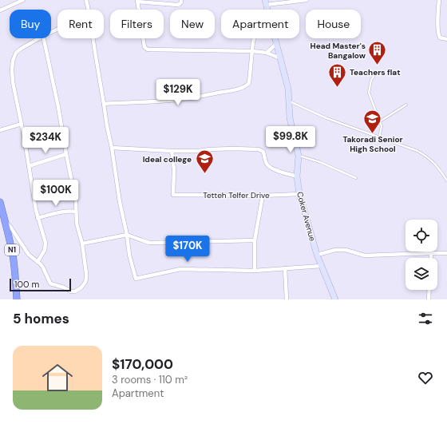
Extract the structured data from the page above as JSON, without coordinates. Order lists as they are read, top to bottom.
{
  "streets": {
    "highway": ["N1"],
    "street": ["Tetteh Telfer Drive", "Coker Avenue"]
  },
  "crossings": [
    ["Tetteh Telfer Drive", "Coker Avenue"]
  ],
  "places": {
    "building": ["Head Master's Bangalow", "Teachers flat"],
    "school or university": ["Takoradi Senior High School", "Ideal college"]
  },
  "scale_bar": "100 m",
  "page": {
    "chip": [
      "Buy",
      "Rent",
      "Filters",
      "New",
      "Apartment",
      "House"
    ],
    "price": [
      "$129K",
      "$99.8K",
      "$234K",
      "$100K",
      "$170K"
    ],
    "scale": "100 m",
    "heading": "5 homes",
    "list": [
      {
        "name": "$170,000",
        "note": "3 rooms · 110 m² · Apartment"
      }
    ]
  }
}
